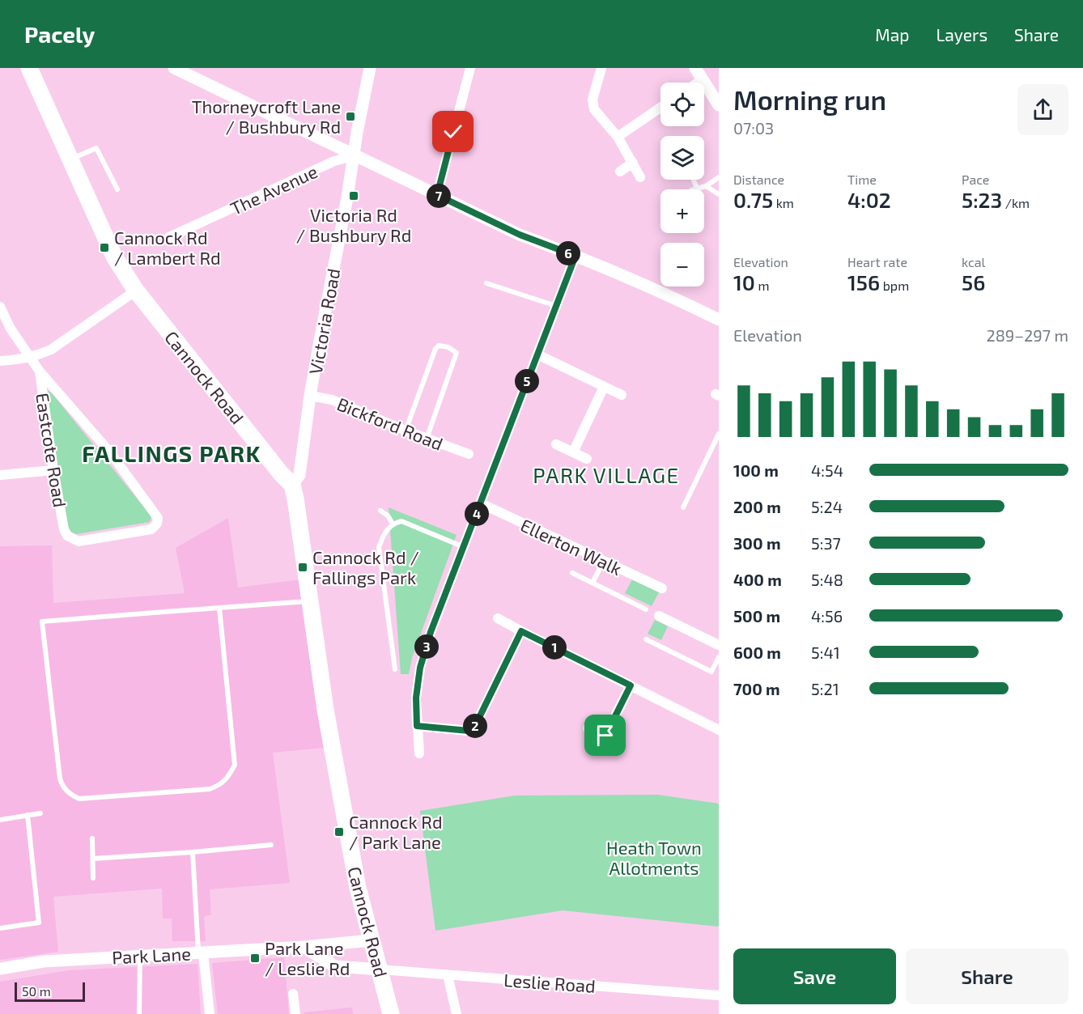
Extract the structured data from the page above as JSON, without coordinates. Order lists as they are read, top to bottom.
{
  "streets": {
    "highway": ["Cannock Road"],
    "street": [
      "The Avenue",
      "Victoria Road",
      "Bickford Road",
      "Eastcote Road",
      "Ellerton Walk",
      "Park Lane",
      "Leslie Road"
    ]
  },
  "crossings": [
    ["The Avenue", "Victoria Road"],
    ["Victoria Road", "Cannock Road"],
    ["Victoria Road", "Bickford Road"],
    ["Cannock Road", "Park Lane"],
    ["Cannock Road", "Leslie Road"]
  ],
  "districts": ["FALLINGS PARK", "PARK VILLAGE"],
  "parks": ["Heath Town Allotments"],
  "places": {
    "transit": [
      "Thorneycroft Lane / Bushbury Rd",
      "Victoria Rd / Bushbury Rd",
      "Cannock Rd / Lambert Rd",
      "Cannock Rd / Fallings Park",
      "Cannock Rd / Park Lane",
      "Park Lane / Leslie Rd"
    ]
  },
  "scale_bar": "50 m",
  "page": {
    "header": "Pacely",
    "nav": ["Map", "Layers", "Share"],
    "heading": ["Morning run", "07:03"],
    "map_buttons": ["+", "−"],
    "stats": [
      ["Distance", "0.75 km"],
      ["Time", "4:02"],
      ["Pace", "5:23 /km"],
      ["Elevation", "10 m"],
      ["Heart rate", "156 bpm"],
      ["kcal", "56"]
    ],
    "pins": [
      "7",
      "6",
      "5",
      "4",
      "3",
      "1",
      "2"
    ],
    "chart": ["Elevation", "289–297 m"],
    "list": [
      {
        "name": "100 m",
        "note": "4:54"
      },
      {
        "name": "200 m",
        "note": "5:24"
      },
      {
        "name": "300 m",
        "note": "5:37"
      },
      {
        "name": "400 m",
        "note": "5:48"
      },
      {
        "name": "500 m",
        "note": "4:56"
      },
      {
        "name": "600 m",
        "note": "5:41"
      },
      {
        "name": "700 m",
        "note": "5:21"
      }
    ],
    "buttons": ["Save", "Share"],
    "scale": "50 m"
  }
}
